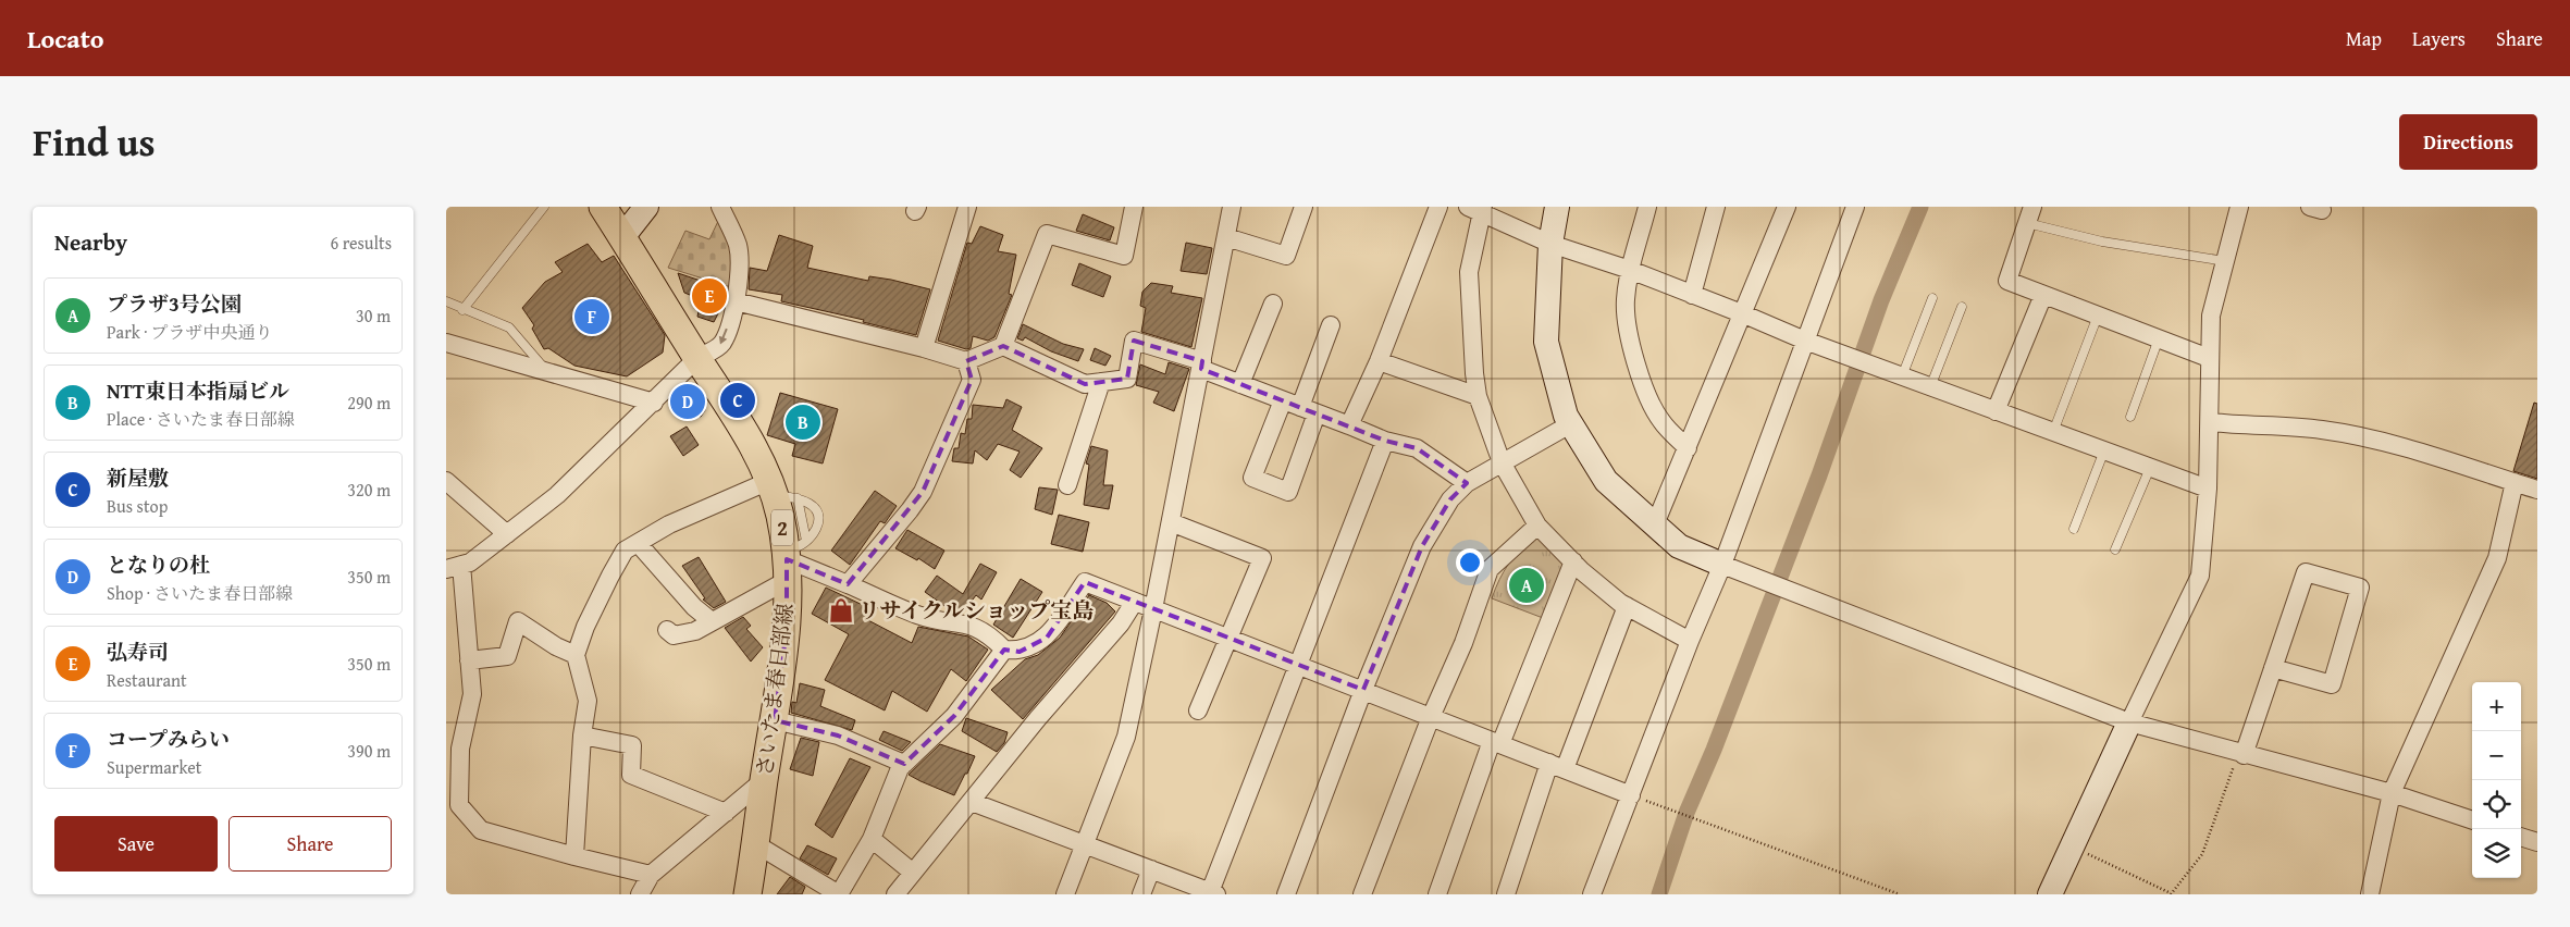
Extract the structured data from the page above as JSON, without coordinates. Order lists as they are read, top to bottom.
{
  "streets": {
    "main road": ["2", "さいたま春日部線"]
  },
  "places": {
    "shop": ["リサイクルショップ宝島"]
  },
  "page": {
    "header": "Locato",
    "nav": ["Map", "Layers", "Share"],
    "title": "Find us",
    "buttons": [
      "Directions",
      ["Save", "Share"]
    ],
    "heading": ["Nearby", "6 results"],
    "pins": [
      "E",
      "F",
      "C",
      "D",
      "B",
      "A"
    ],
    "list": [
      {
        "mark": "A",
        "name": "プラザ3号公園",
        "note": "Park · プラザ中央通り",
        "value": "30 m"
      },
      {
        "mark": "B",
        "name": "NTT東日本指扇ビル",
        "note": "Place · さいたま春日部線",
        "value": "290 m"
      },
      {
        "mark": "C",
        "name": "新屋敷",
        "note": "Bus stop",
        "value": "320 m"
      },
      {
        "mark": "D",
        "name": "となりの杜",
        "note": "Shop · さいたま春日部線",
        "value": "350 m"
      },
      {
        "mark": "E",
        "name": "弘寿司",
        "note": "Restaurant",
        "value": "350 m"
      },
      {
        "mark": "F",
        "name": "コープみらい",
        "note": "Supermarket",
        "value": "390 m"
      }
    ],
    "map_buttons": ["+", "−"]
  }
}
